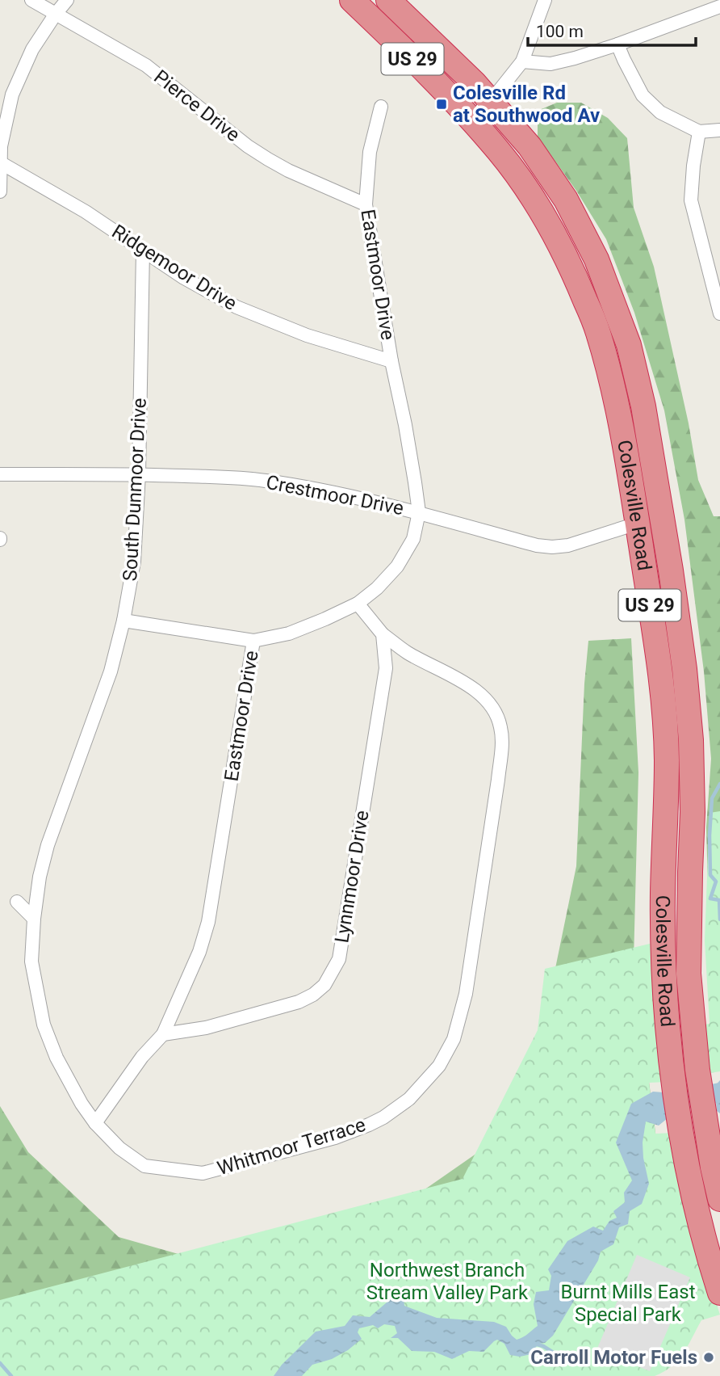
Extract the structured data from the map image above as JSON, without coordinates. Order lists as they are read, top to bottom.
{
  "streets": {
    "highway": ["US 29", "Colesville Road"],
    "street": [
      "Pierce Drive",
      "Ridgemoor Drive",
      "Eastmoor Drive",
      "South Dunmoor Drive",
      "Crestmoor Drive",
      "Lynnmoor Drive",
      "Whitmoor Terrace"
    ]
  },
  "crossings": [
    ["Pierce Drive", "Eastmoor Drive"],
    ["Ridgemoor Drive", "Eastmoor Drive"],
    ["Ridgemoor Drive", "South Dunmoor Drive"],
    ["Eastmoor Drive", "Crestmoor Drive"],
    ["Eastmoor Drive", "Lynnmoor Drive"],
    ["Eastmoor Drive", "Whitmoor Terrace"],
    ["South Dunmoor Drive", "Crestmoor Drive"],
    ["South Dunmoor Drive", "Whitmoor Terrace"],
    ["Crestmoor Drive", "Colesville Road"],
    ["Lynnmoor Drive", "Whitmoor Terrace"]
  ],
  "parks": ["Northwest Branch Stream Valley Park", "Burnt Mills East Special Park"],
  "places": {
    "transit": ["Colesville Rd at Southwood Av"],
    "other": ["Carroll Motor Fuels"]
  },
  "scale_bar": "100 m"
}
